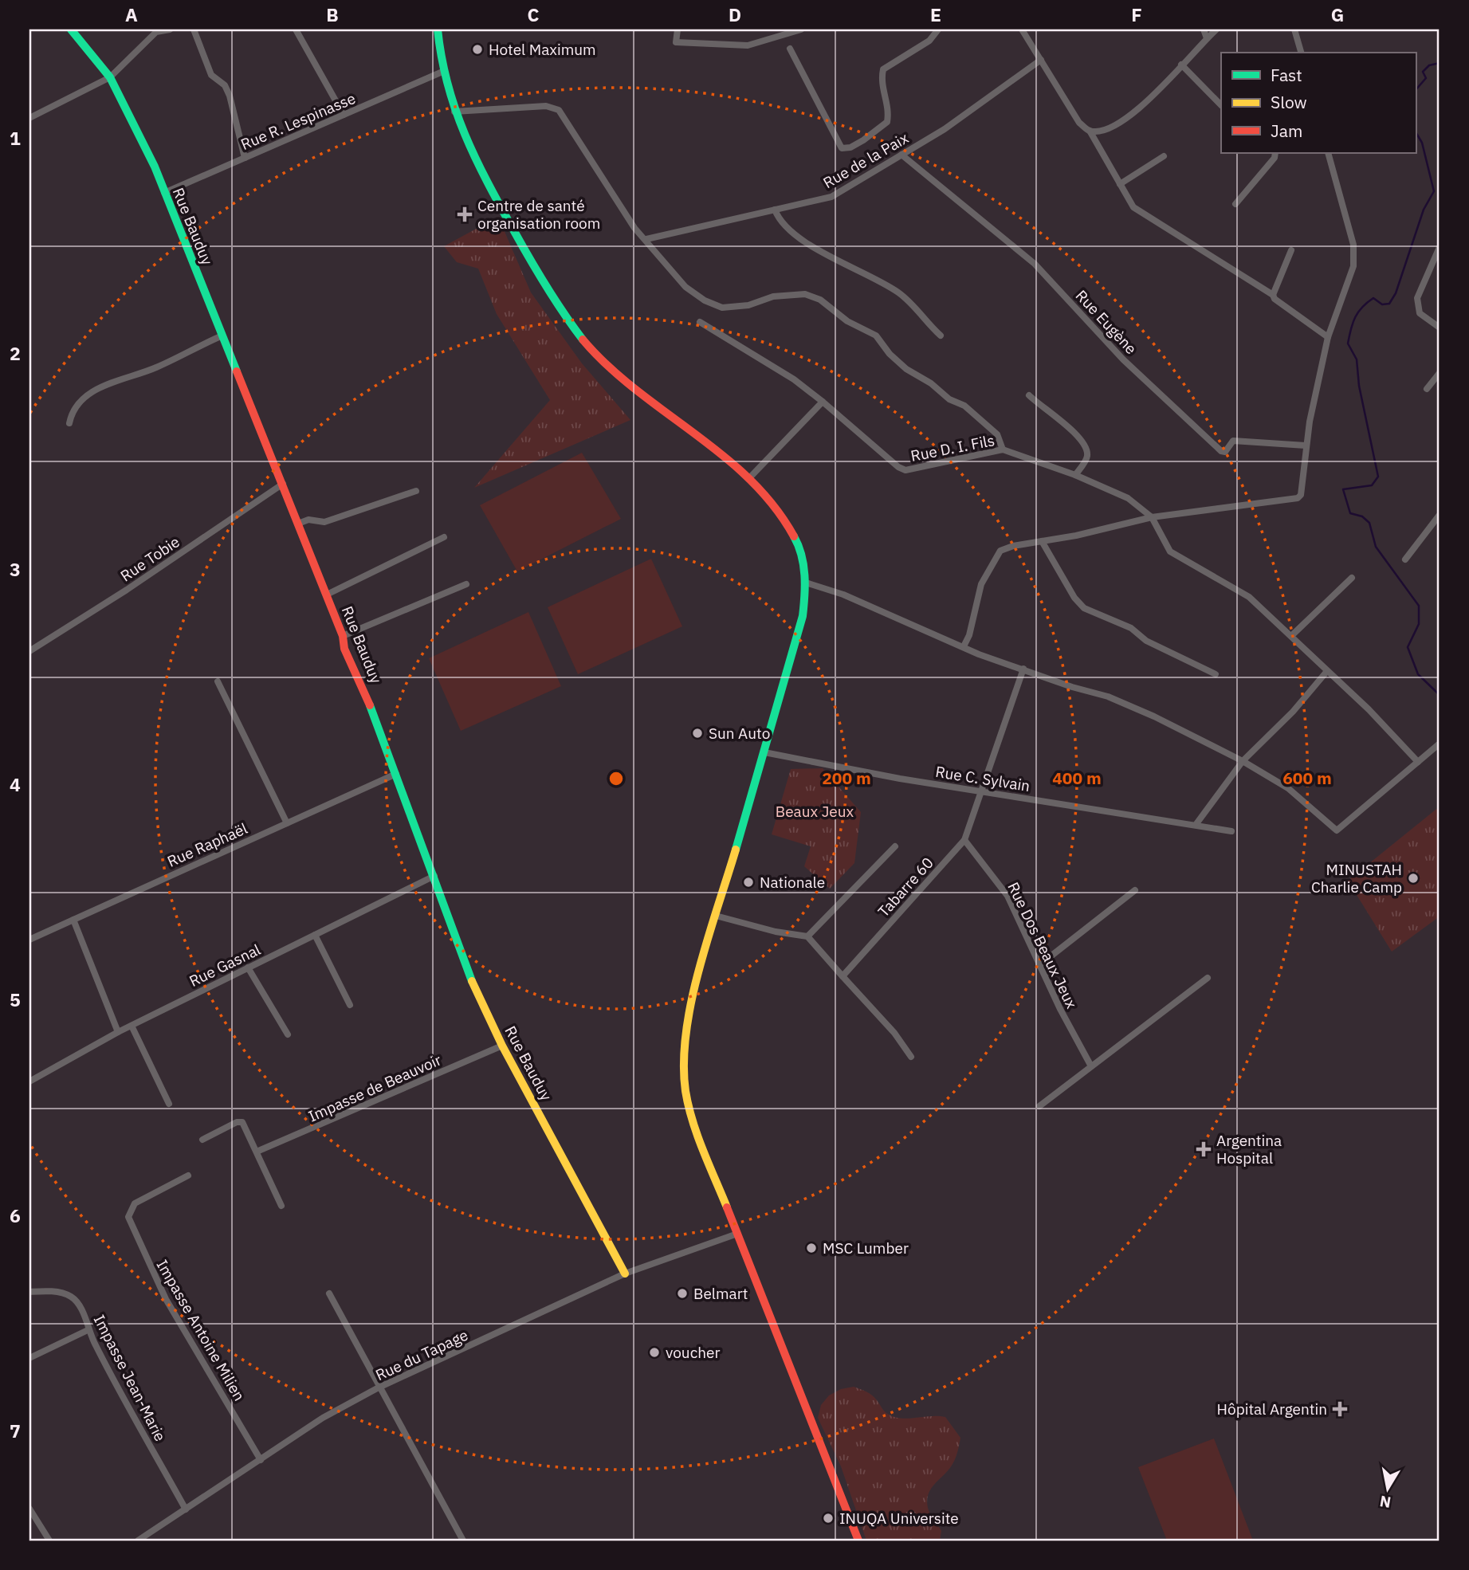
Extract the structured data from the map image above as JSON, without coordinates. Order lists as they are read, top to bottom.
{
  "streets": {
    "main road": ["Rue Bauduy"],
    "street": [
      "Rue R. Lespinasse",
      "Rue de la Paix",
      "Rue Eugène",
      "Rue D. I. Fils",
      "Rue Tobie",
      "Rue C. Sylvain",
      "Rue Raphaël",
      "Tabarre 60",
      "Rue Dos Beaux Jeux",
      "Rue Gasnal",
      "Impasse de Beauvoir",
      "Impasse Antoine Milien",
      "Rue du Tapage",
      "Impasse Jean-Marie"
    ]
  },
  "crossings": [
    ["Rue R. Lespinasse", "Rue Bauduy"],
    ["Rue de la Paix", "Rue Eugène"],
    ["Rue Bauduy", "Rue Tobie"],
    ["Rue Bauduy", "Rue Raphaël"],
    ["Rue Bauduy", "Rue Gasnal"],
    ["Rue Bauduy", "Impasse de Beauvoir"],
    ["Rue Bauduy", "Rue du Tapage"],
    ["Rue C. Sylvain", "Tabarre 60"],
    ["Tabarre 60", "Rue Dos Beaux Jeux"],
    ["Impasse Antoine Milien", "Rue du Tapage"],
    ["Rue du Tapage", "Impasse Jean-Marie"]
  ],
  "parks": ["Beaux Jeux"],
  "places": {
    "other": [
      "Hotel Maximum",
      "Sun Auto",
      "MINUSTAH Charlie Camp",
      "Nationale",
      "MSC Lumber",
      "Belmart",
      "voucher",
      "INUQA Universite"
    ],
    "health": ["Centre de santé organisation room", "Argentina Hospital", "Hôpital Argentin"]
  },
  "legend": ["Fast", "Slow", "Jam"],
  "north": "bottom",
  "grid": {
    "columns": [
      "A",
      "B",
      "C",
      "D",
      "E",
      "F",
      "G"
    ],
    "rows": [
      "1",
      "2",
      "3",
      "4",
      "5",
      "6",
      "7"
    ]
  },
  "rings": ["200 m", "400 m", "600 m"]
}
